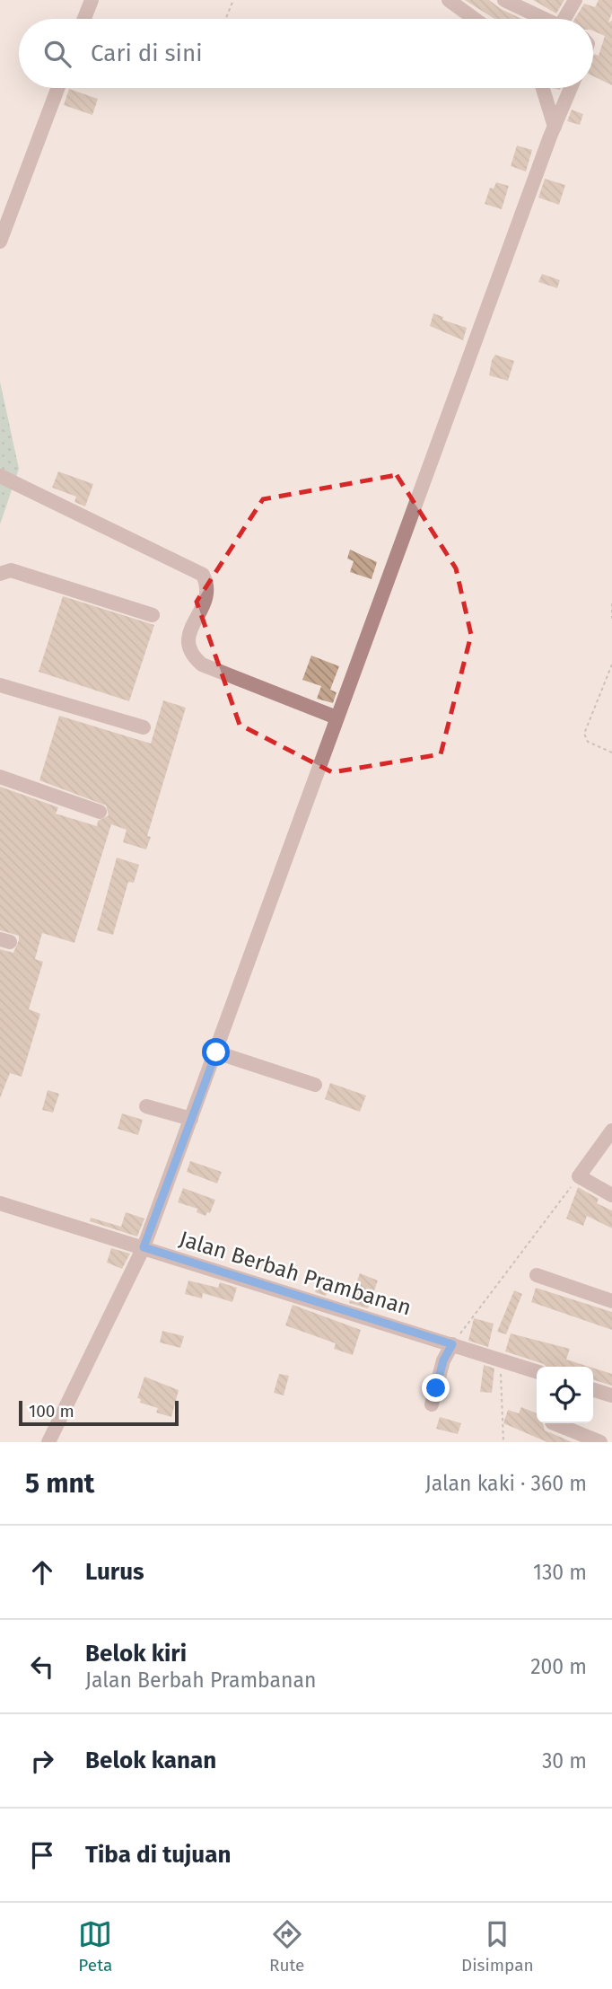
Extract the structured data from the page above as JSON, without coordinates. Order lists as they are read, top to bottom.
{
  "streets": {
    "street": ["Jalan Berbah Prambanan"]
  },
  "scale_bar": "100 m",
  "page": {
    "search": "Cari di sini",
    "scale": "100 m",
    "heading": ["5 mnt", "Jalan kaki · 360 m"],
    "list": [
      ["Lurus", "130 m"],
      ["Belok kiri", "Jalan Berbah Prambanan", "200 m"],
      ["Belok kanan", "30 m"],
      "Tiba di tujuan"
    ],
    "nav": ["Peta", "Rute", "Disimpan"]
  }
}
